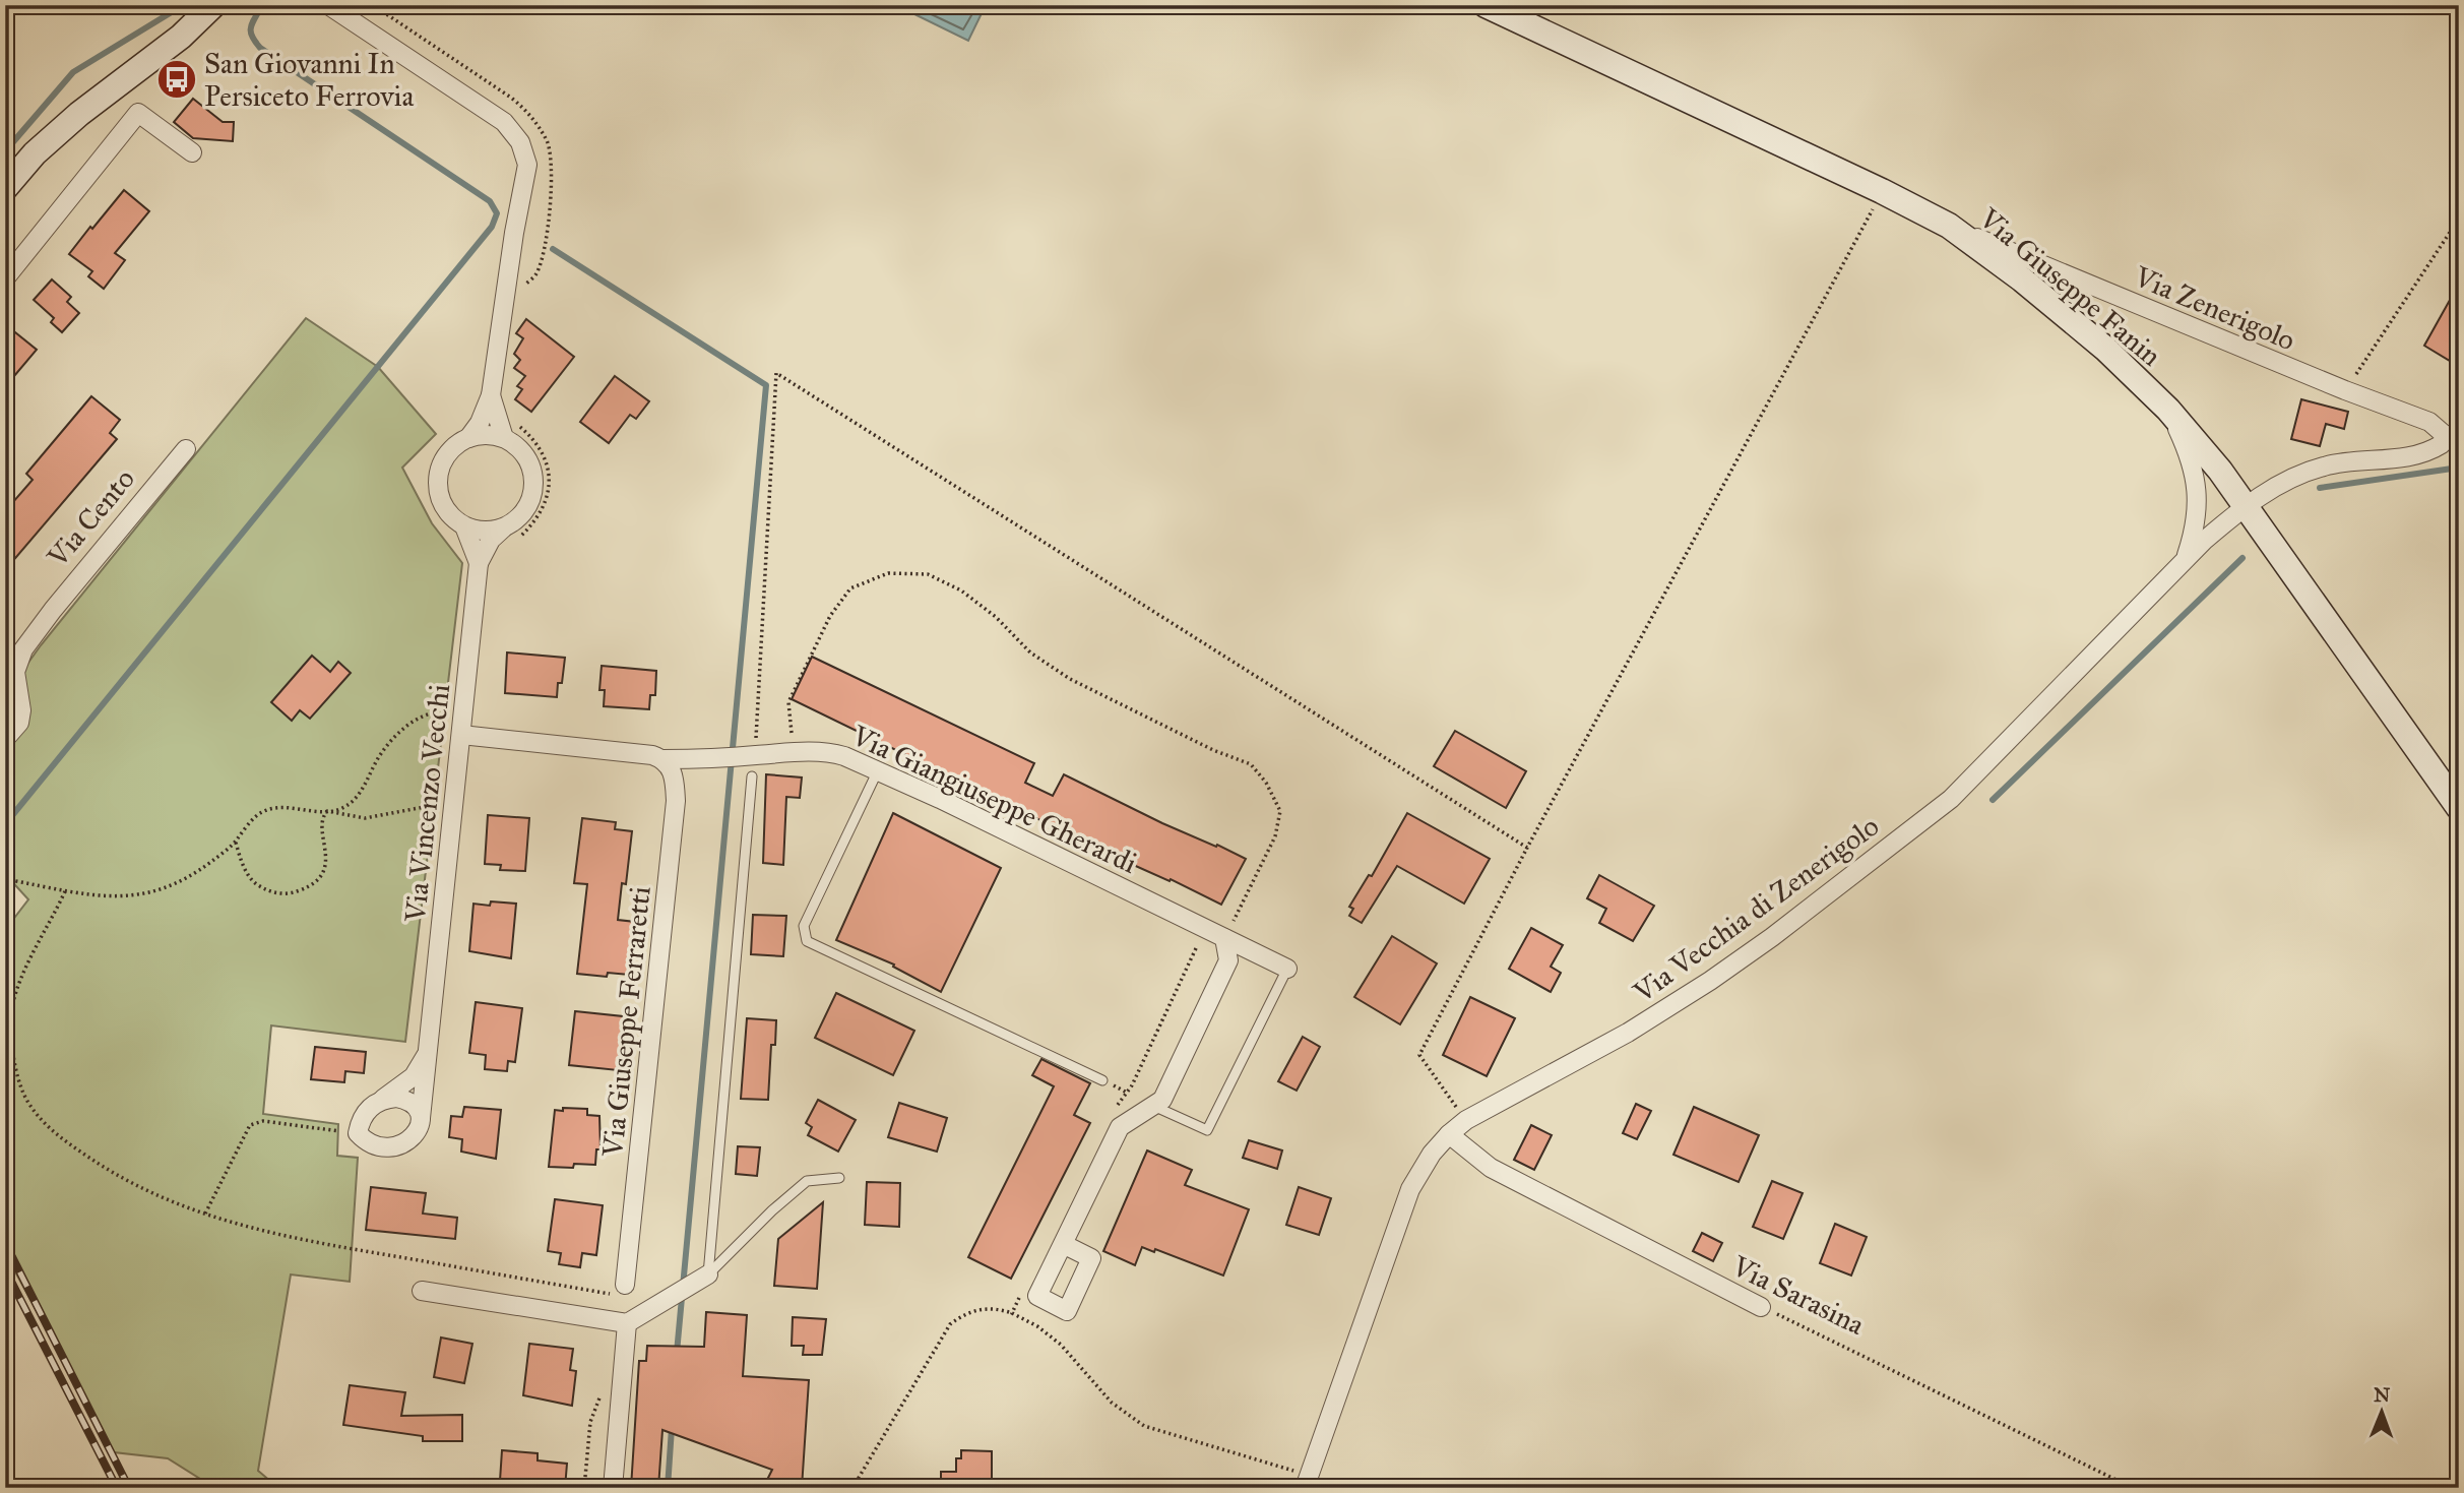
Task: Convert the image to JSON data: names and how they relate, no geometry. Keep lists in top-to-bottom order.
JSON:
{
  "streets": {
    "main road": ["Via Giuseppe Fanin"],
    "street": [
      "Via Zenerigolo",
      "Via Cento",
      "Via Giangiuseppe Gherardi",
      "Via Vincenzo Vecchi",
      "Via Vecchia di Zenerigolo",
      "Via Giuseppe Ferraretti",
      "Via Sarasina"
    ]
  },
  "crossings": [
    ["Via Giuseppe Fanin", "Via Zenerigolo"],
    ["Via Giuseppe Fanin", "Via Vecchia di Zenerigolo"],
    ["Via Zenerigolo", "Via Vecchia di Zenerigolo"],
    ["Via Giangiuseppe Gherardi", "Via Vincenzo Vecchi"],
    ["Via Giangiuseppe Gherardi", "Via Giuseppe Ferraretti"],
    ["Via Vecchia di Zenerigolo", "Via Sarasina"]
  ],
  "places": {
    "bus stop": ["San Giovanni In Persiceto Ferrovia"]
  },
  "north": "top"
}
